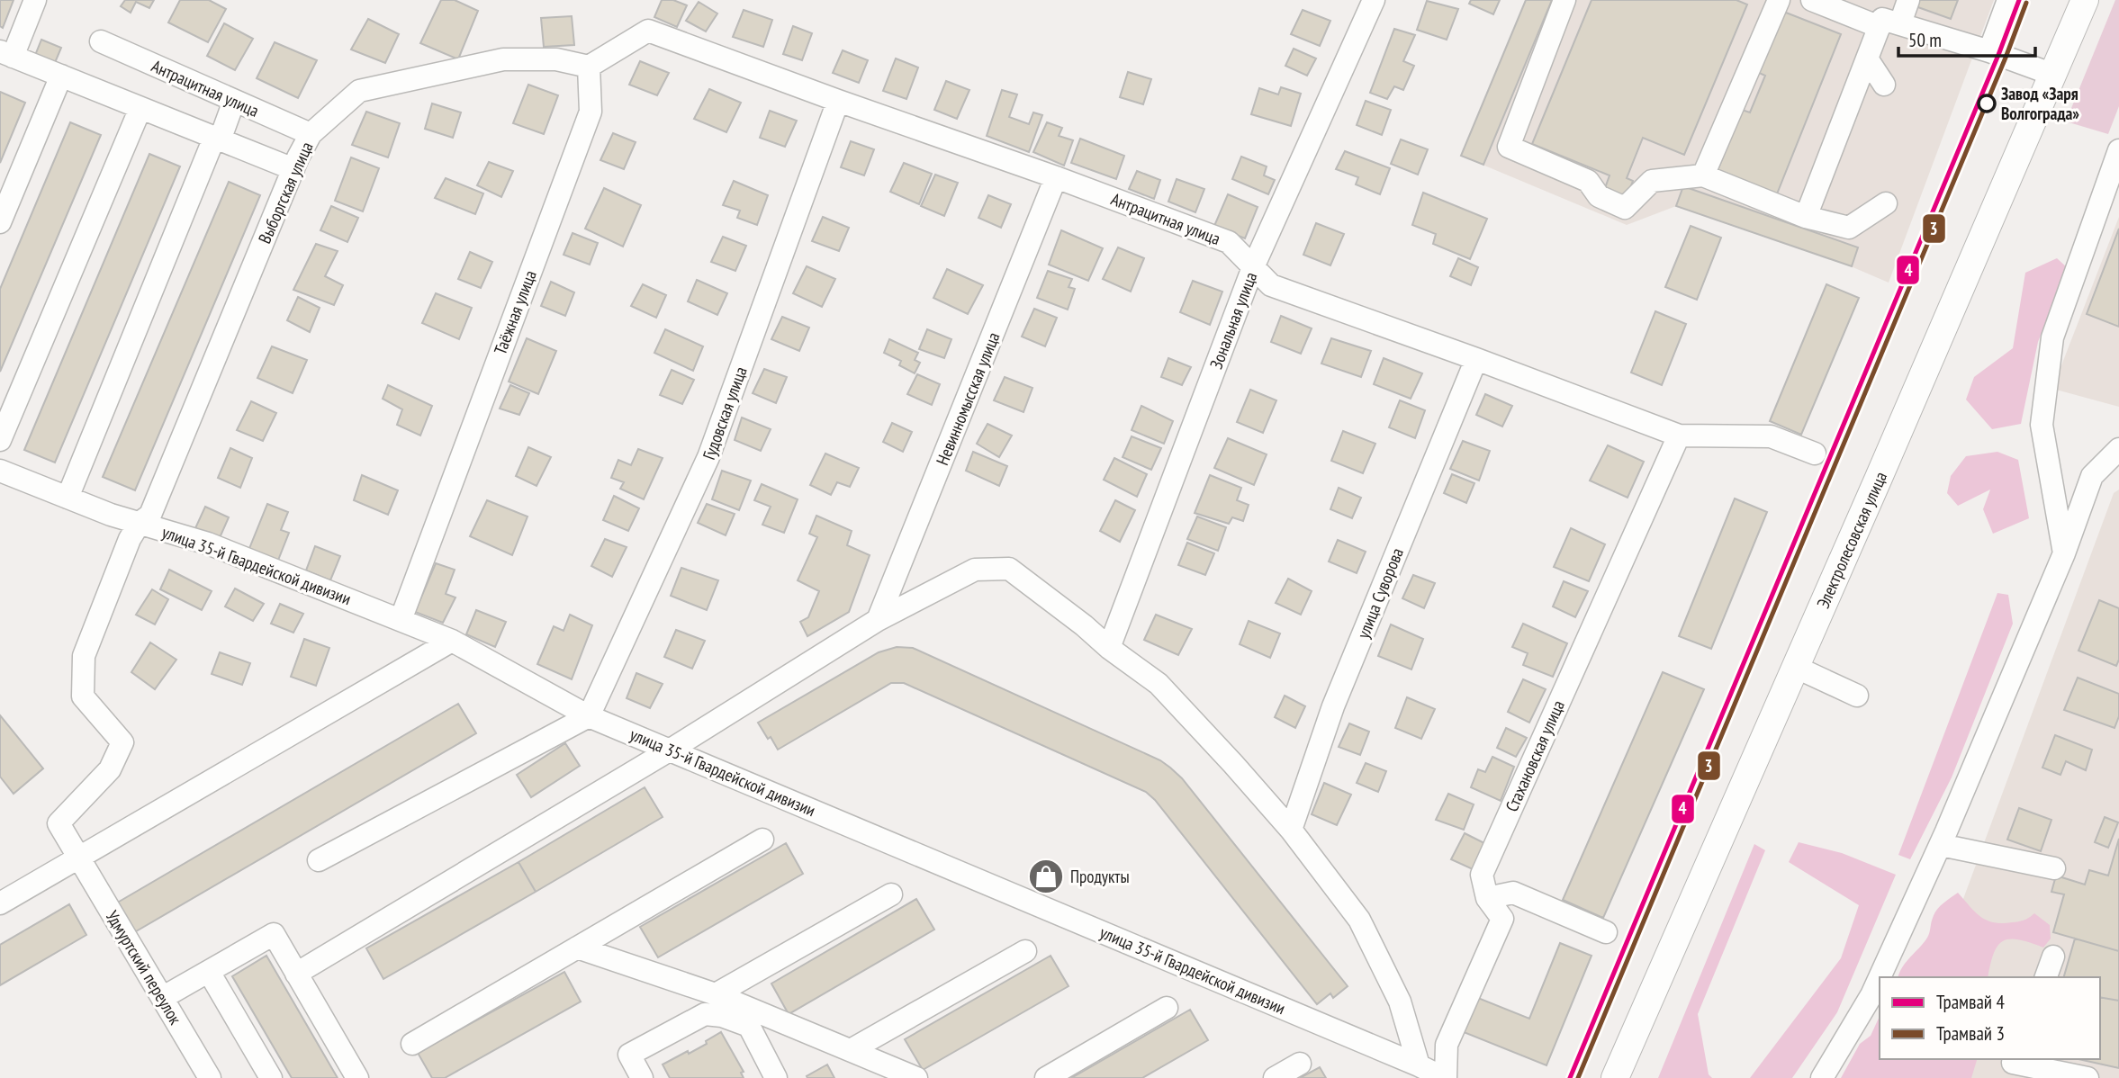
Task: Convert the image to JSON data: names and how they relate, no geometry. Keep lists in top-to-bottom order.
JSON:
{
  "streets": {
    "main road": ["Электролесовская улица"],
    "street": [
      "Антрацитная улица",
      "Выборгская улица",
      "Таёжная улица",
      "Зональная улица",
      "Невинномысская улица",
      "Гудовская улица",
      "улица 35-й Гвардейской дивизии",
      "улица Суворова",
      "Стахановская улица",
      "Удмуртский переулок"
    ]
  },
  "crossings": [
    ["Антрацитная улица", "Выборгская улица"],
    ["Антрацитная улица", "Таёжная улица"],
    ["Антрацитная улица", "Зональная улица"],
    ["Антрацитная улица", "Невинномысская улица"],
    ["Антрацитная улица", "Гудовская улица"],
    ["Антрацитная улица", "улица Суворова"],
    ["Антрацитная улица", "Стахановская улица"],
    ["Выборгская улица", "Таёжная улица"],
    ["Выборгская улица", "улица 35-й Гвардейской дивизии"],
    ["Выборгская улица", "Удмуртский переулок"],
    ["Таёжная улица", "улица 35-й Гвардейской дивизии"],
    ["Гудовская улица", "улица 35-й Гвардейской дивизии"],
    ["улица 35-й Гвардейской дивизии", "Стахановская улица"]
  ],
  "places": {
    "other": ["Завод «Заря Волгограда»"],
    "shop": ["Продукты"]
  },
  "lines": ["tram line 4", "tram line 3"],
  "legend": ["Трамвай 4", "Трамвай 3"],
  "scale_bar": "50 m"
}
